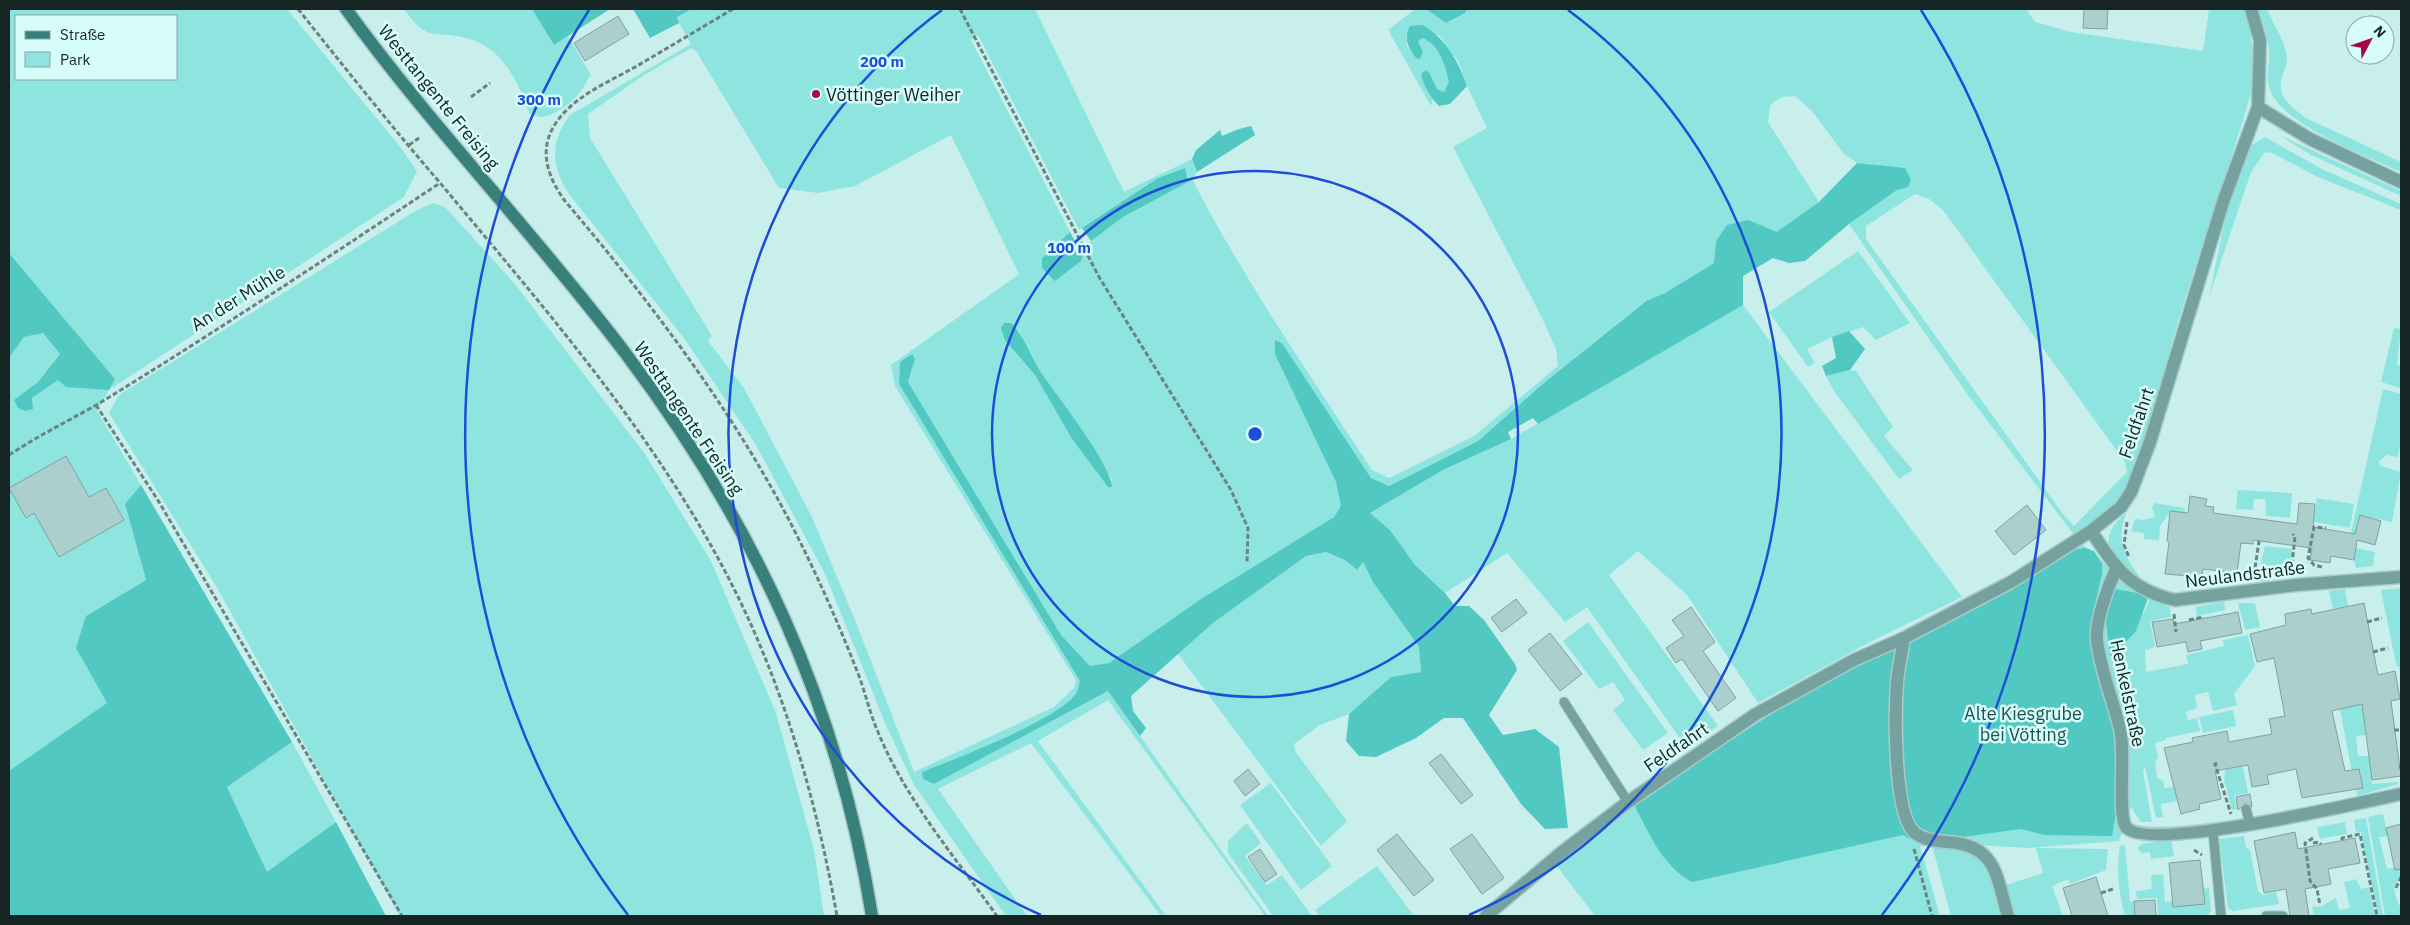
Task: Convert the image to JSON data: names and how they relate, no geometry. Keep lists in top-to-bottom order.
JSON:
{
  "streets": {
    "main road": ["Westtangente Freising"],
    "street": ["Feldfahrt", "Neulandstraße", "Henkelstraße"],
    "path": ["An der Mühle"]
  },
  "crossings": [
    ["Feldfahrt", "Neulandstraße"],
    ["Neulandstraße", "Henkelstraße"]
  ],
  "parks": ["Alte Kiesgrube bei Vötting"],
  "places": ["Vöttinger Weiher"],
  "legend": ["Straße", "Park"],
  "north": "top right",
  "rings": ["200 m", "300 m", "100 m"]
}
